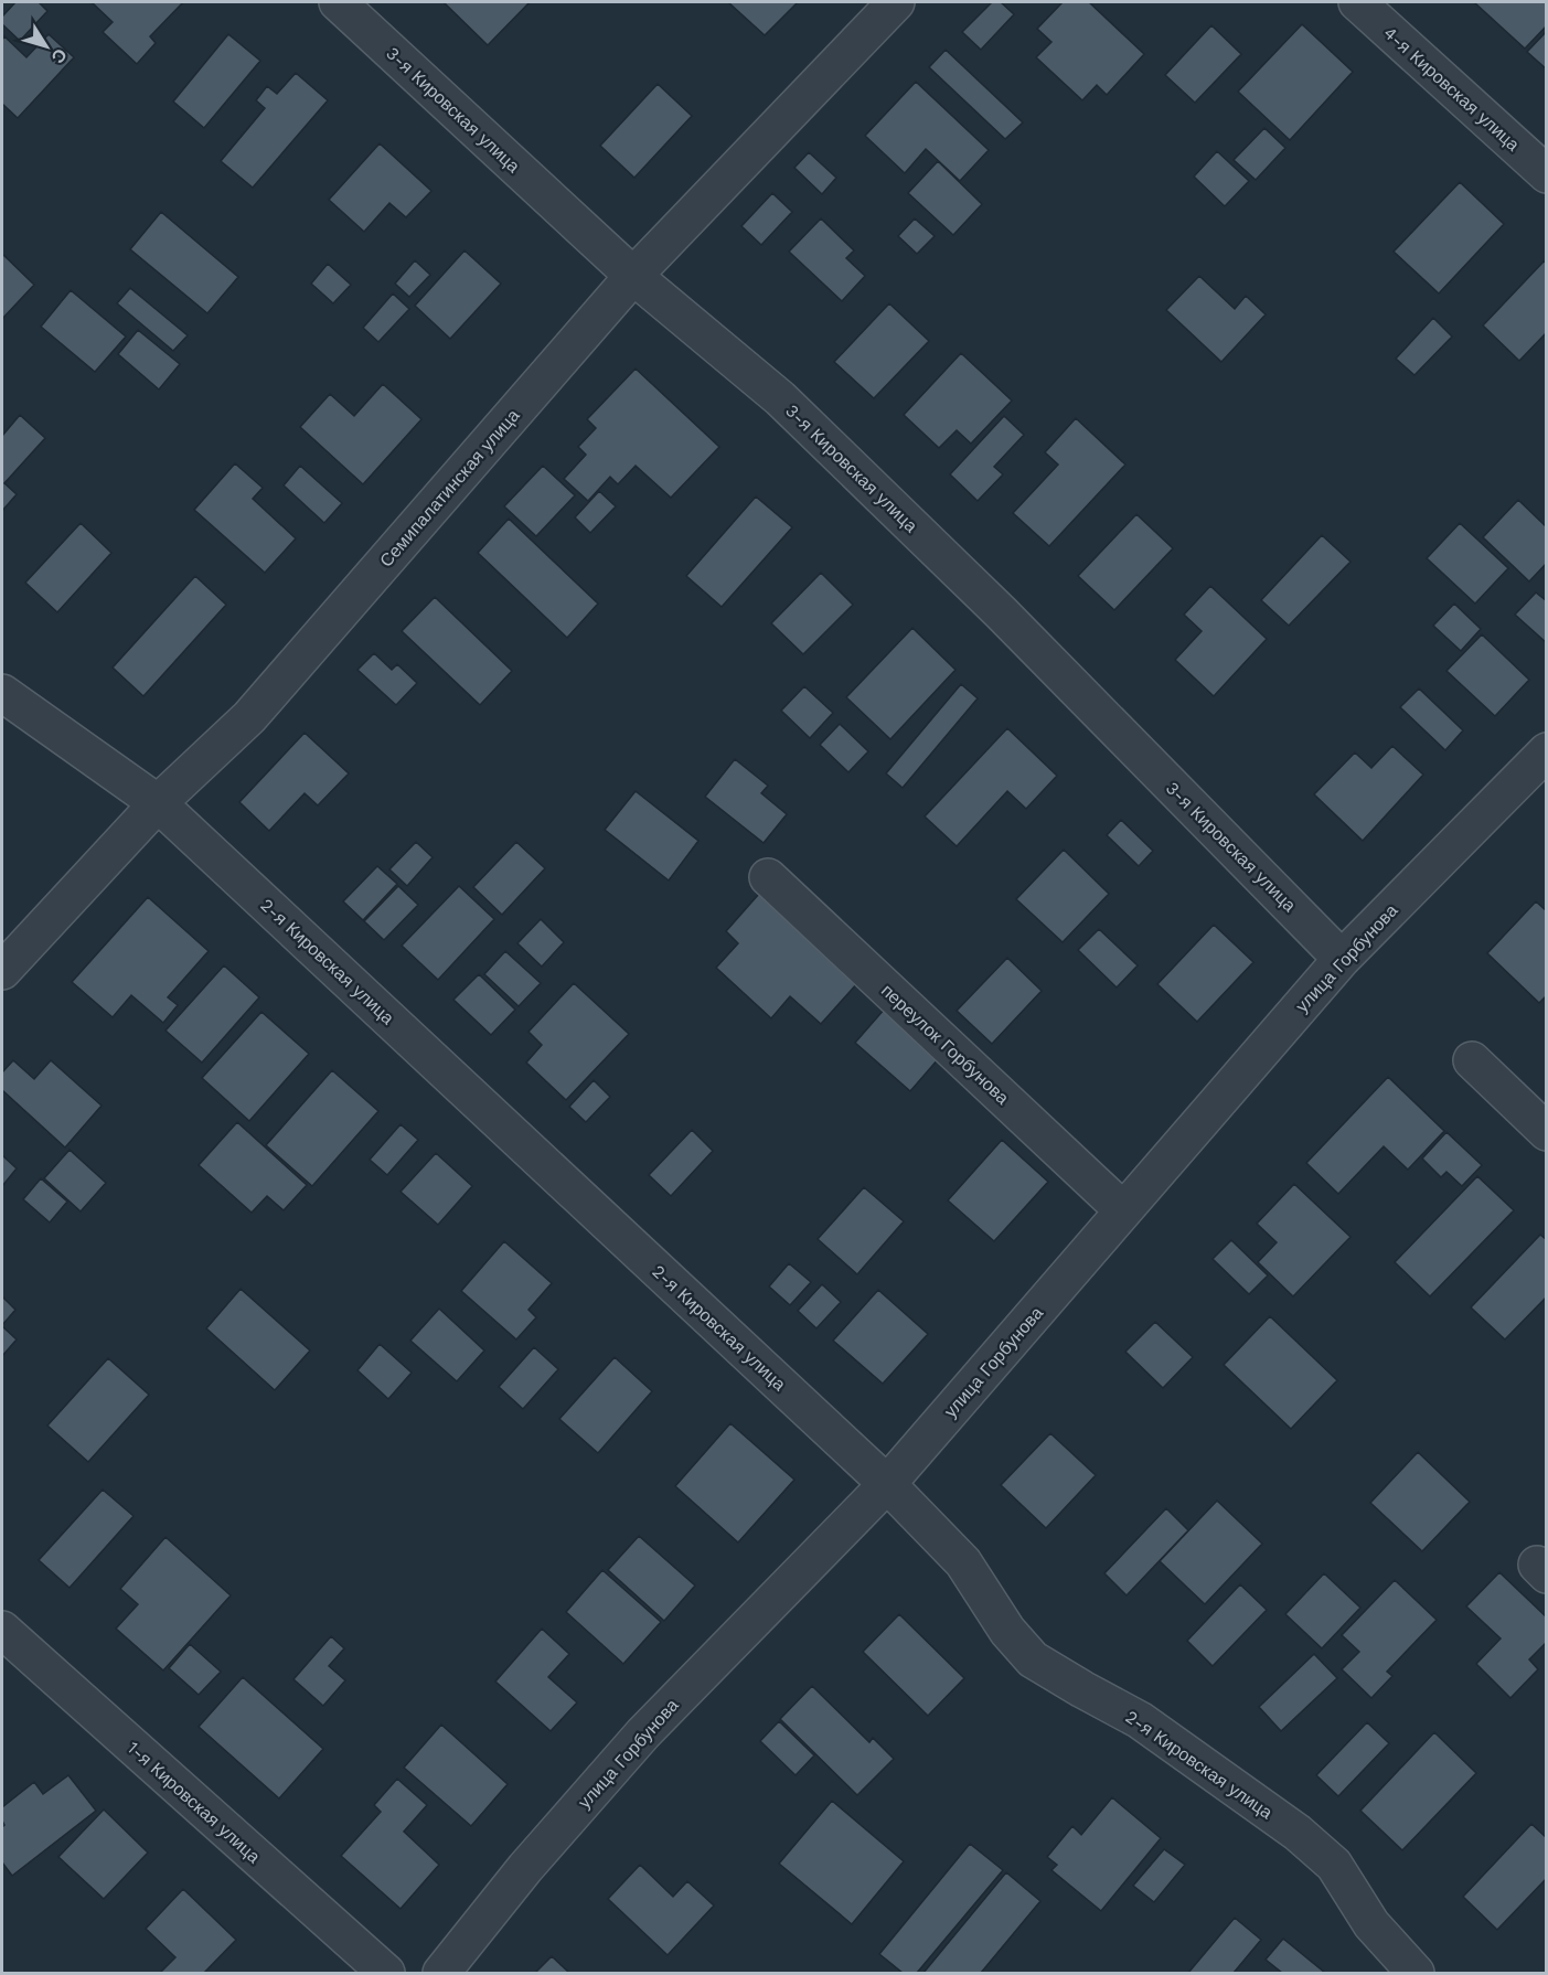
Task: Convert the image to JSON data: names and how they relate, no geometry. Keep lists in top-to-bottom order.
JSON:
{
  "streets": {
    "street": [
      "4-я Кировская улица",
      "3-я Кировская улица",
      "Семипалатинская улица",
      "улица Горбунова",
      "2-я Кировская улица",
      "переулок Горбунова",
      "1-я Кировская улица"
    ]
  },
  "crossings": [
    ["3-я Кировская улица", "Семипалатинская улица"],
    ["3-я Кировская улица", "улица Горбунова"],
    ["Семипалатинская улица", "2-я Кировская улица"],
    ["улица Горбунова", "2-я Кировская улица"],
    ["улица Горбунова", "переулок Горбунова"]
  ],
  "north": "bottom right"
}
